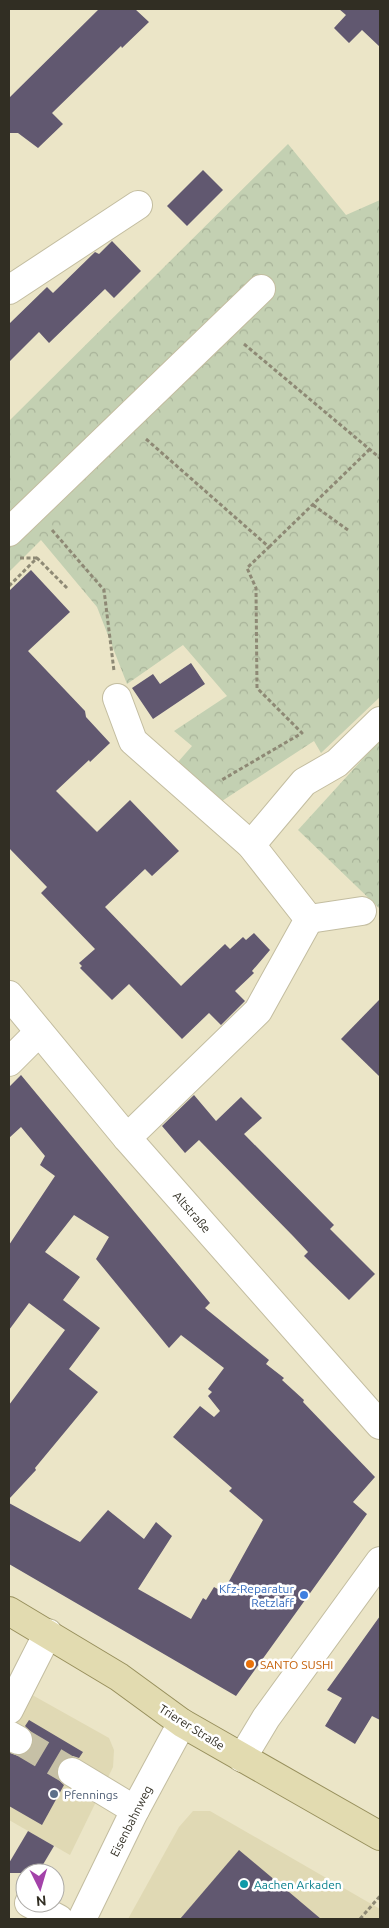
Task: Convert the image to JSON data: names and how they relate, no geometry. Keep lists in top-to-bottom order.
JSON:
{
  "streets": {
    "main road": ["Trierer Straße"],
    "street": ["Altstraße", "Eisenbahnweg"]
  },
  "crossings": [
    ["Trierer Straße", "Eisenbahnweg"]
  ],
  "places": [
    "Kfz-Reparatur Retzlaff",
    "SANTO SUSHI",
    "Pfennings",
    "Aachen Arkaden"
  ],
  "north": "bottom"
}
